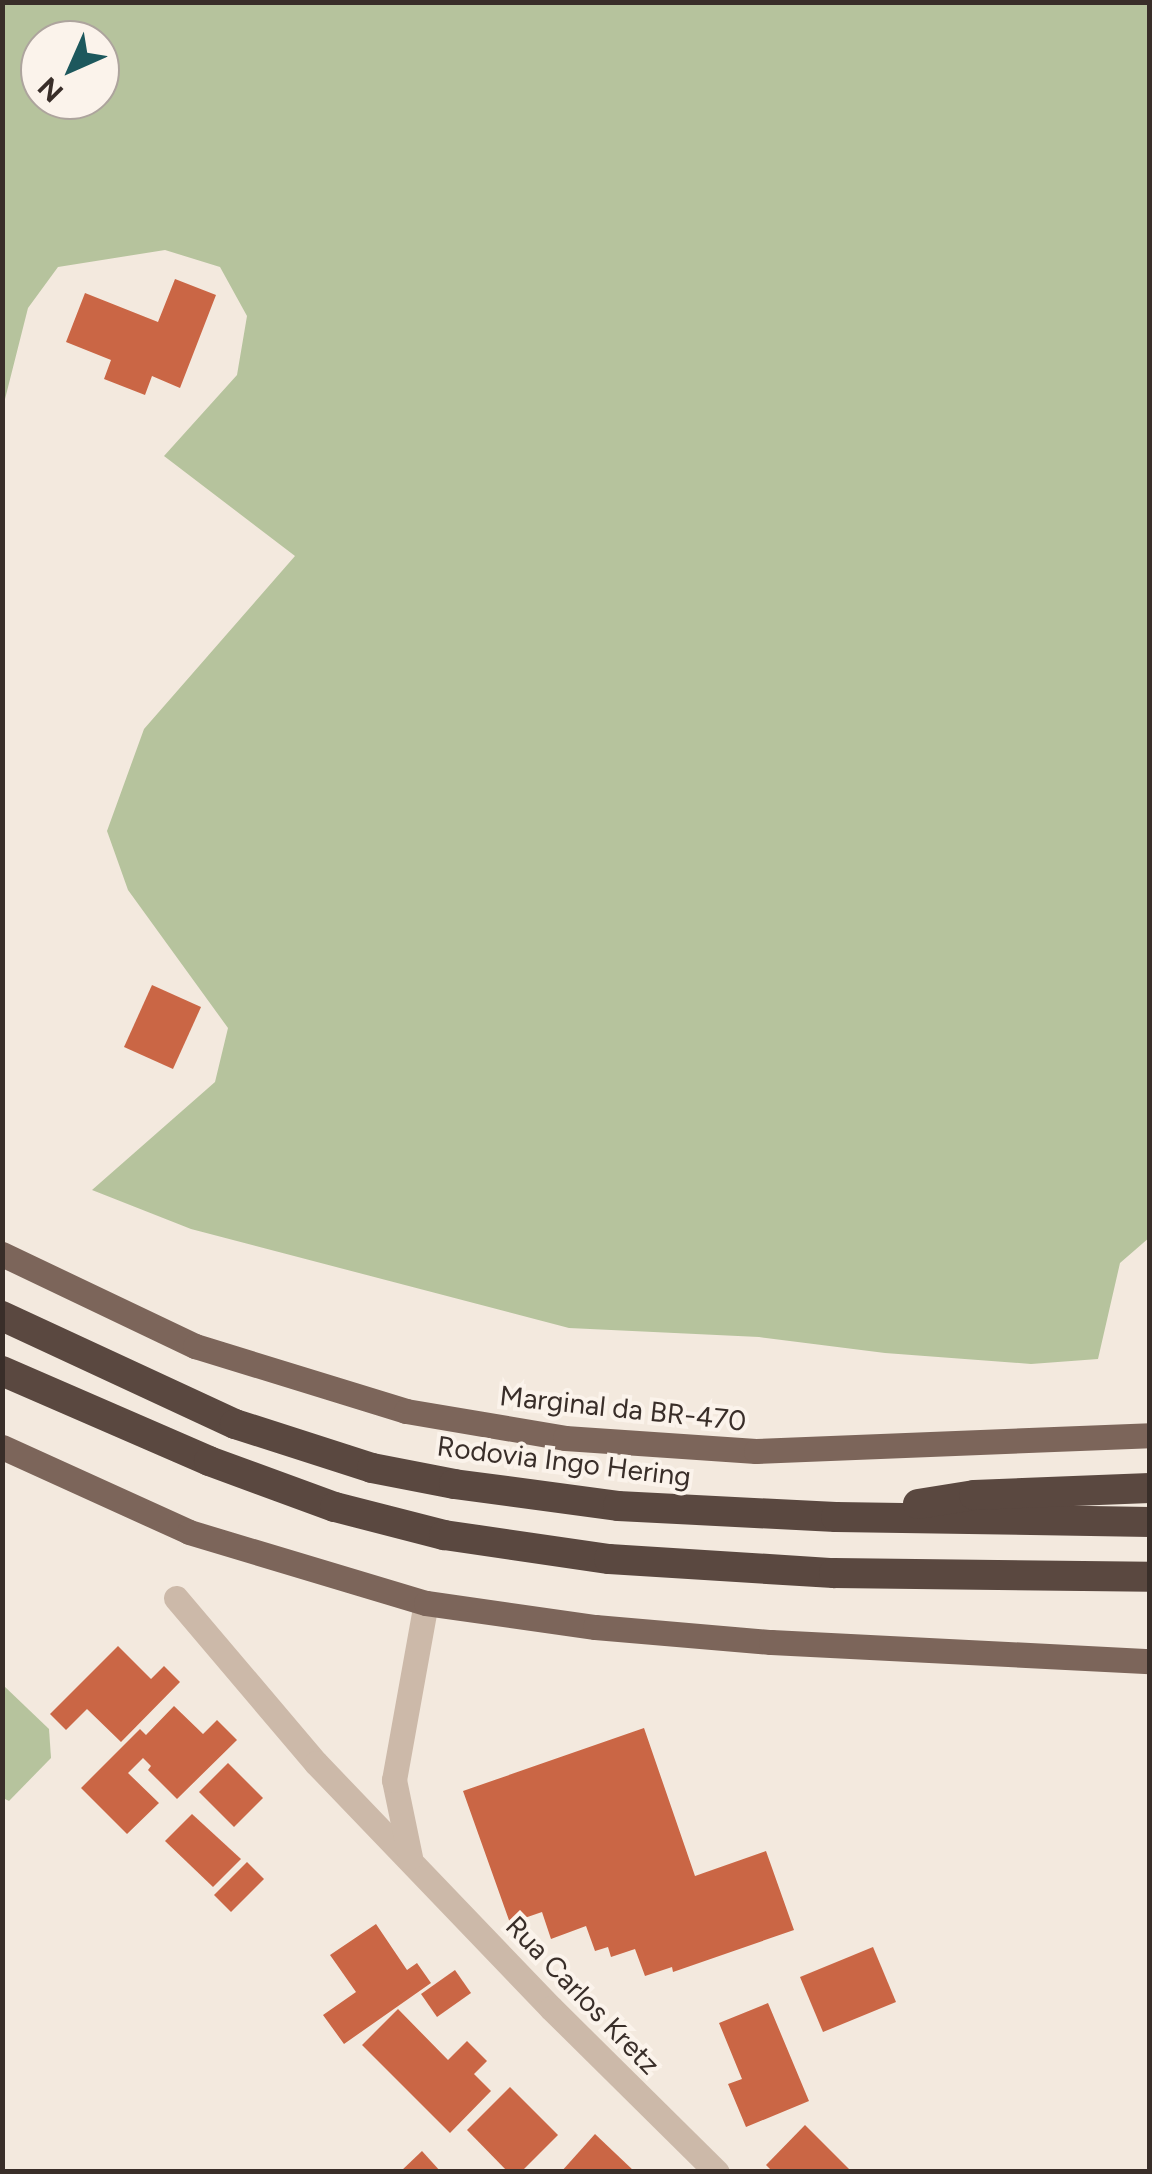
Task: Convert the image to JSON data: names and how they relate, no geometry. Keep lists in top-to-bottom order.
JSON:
{
  "streets": {
    "highway": ["Rodovia Ingo Hering"],
    "main road": ["Marginal da BR-470"],
    "street": ["Rua Carlos Kretz"]
  },
  "north": "bottom left"
}
